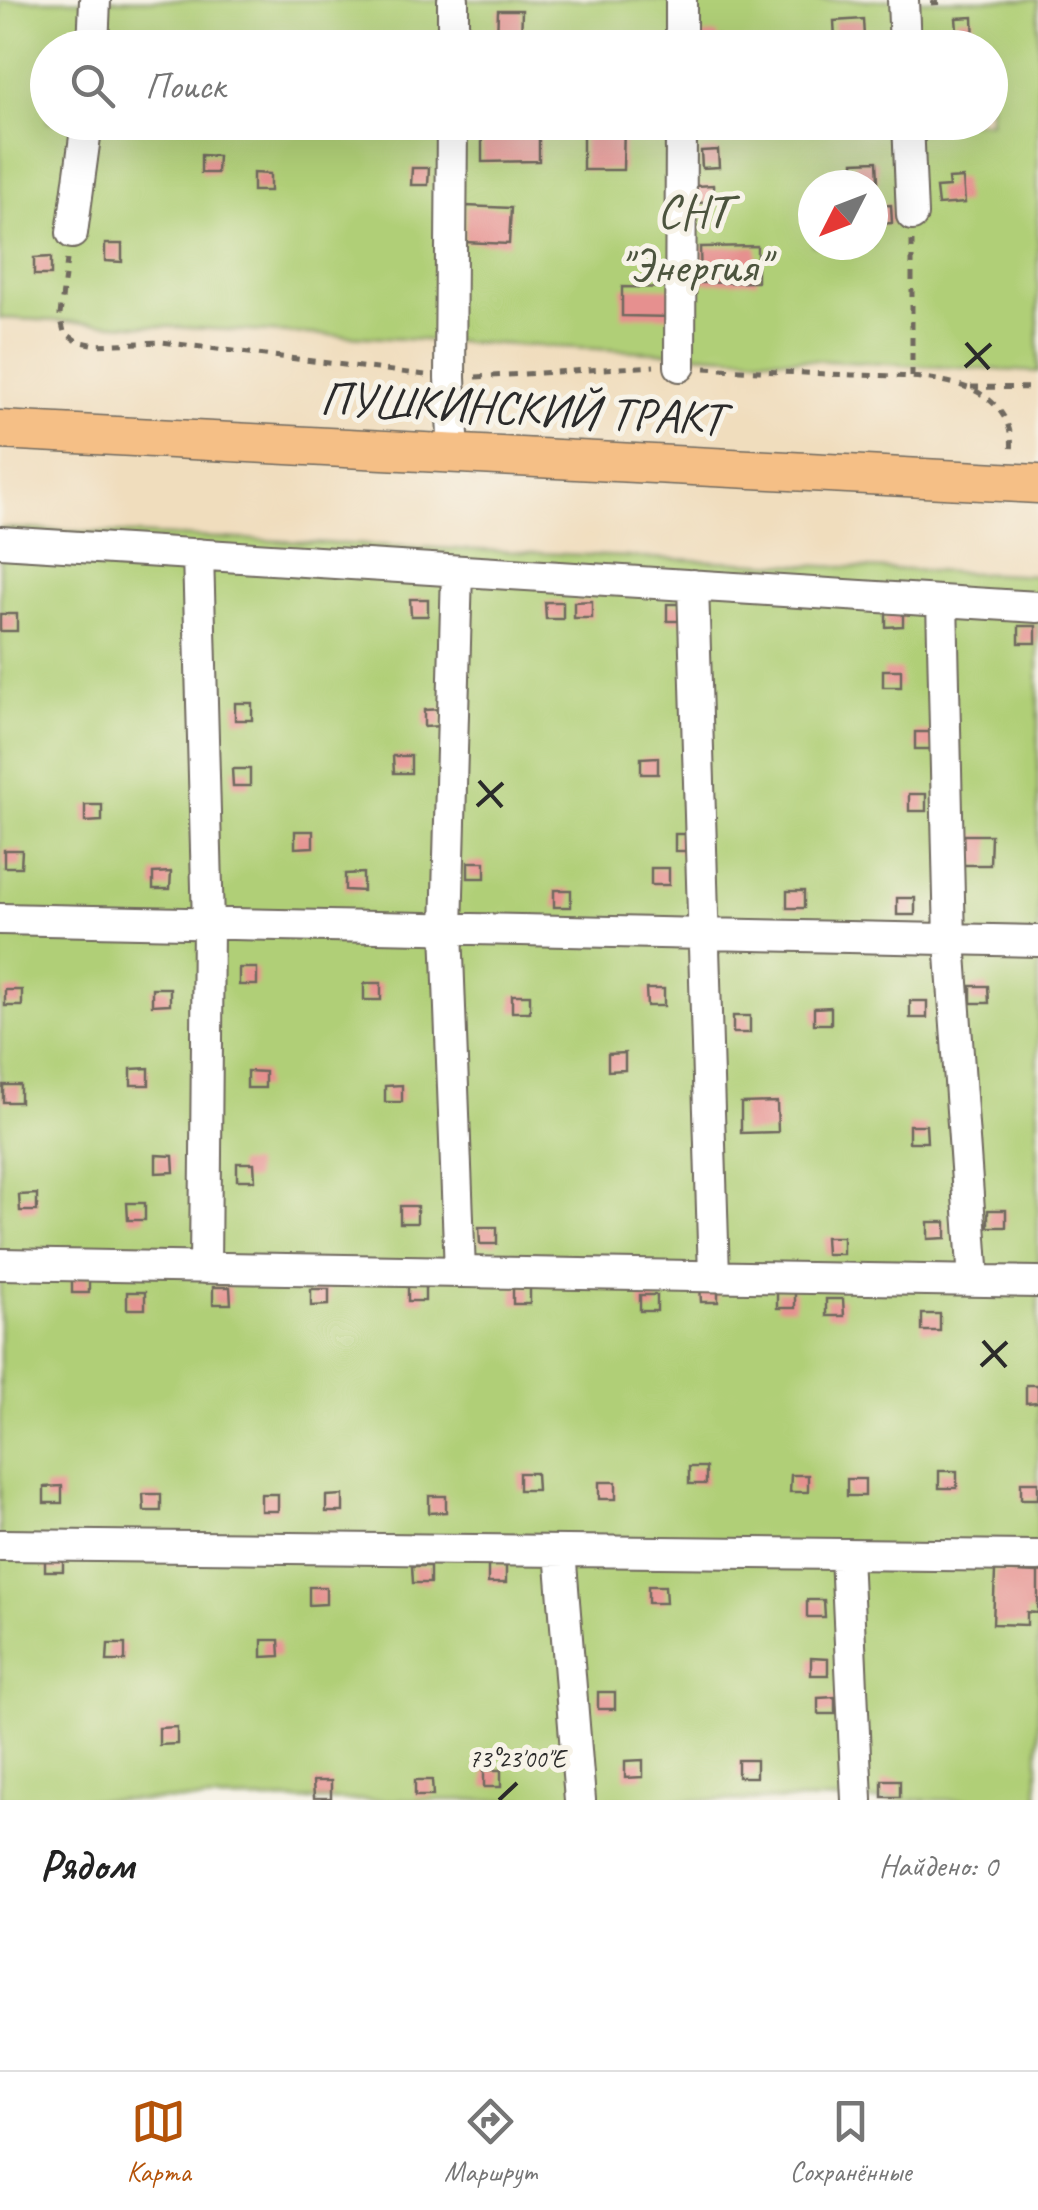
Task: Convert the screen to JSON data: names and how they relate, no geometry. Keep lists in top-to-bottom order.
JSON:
{
  "streets": {
    "main road": ["ПУШКИНСКИЙ ТРАКТ"]
  },
  "parks": ["СНТ \"Энергия\""],
  "north": "bottom left",
  "page": {
    "search": "Поиск",
    "heading": ["Рядом", "Найдено: 0"],
    "nav": ["Карта", "Маршрут", "Сохранённые"]
  },
  "coordinates": ["73°23'00\"E"]
}
